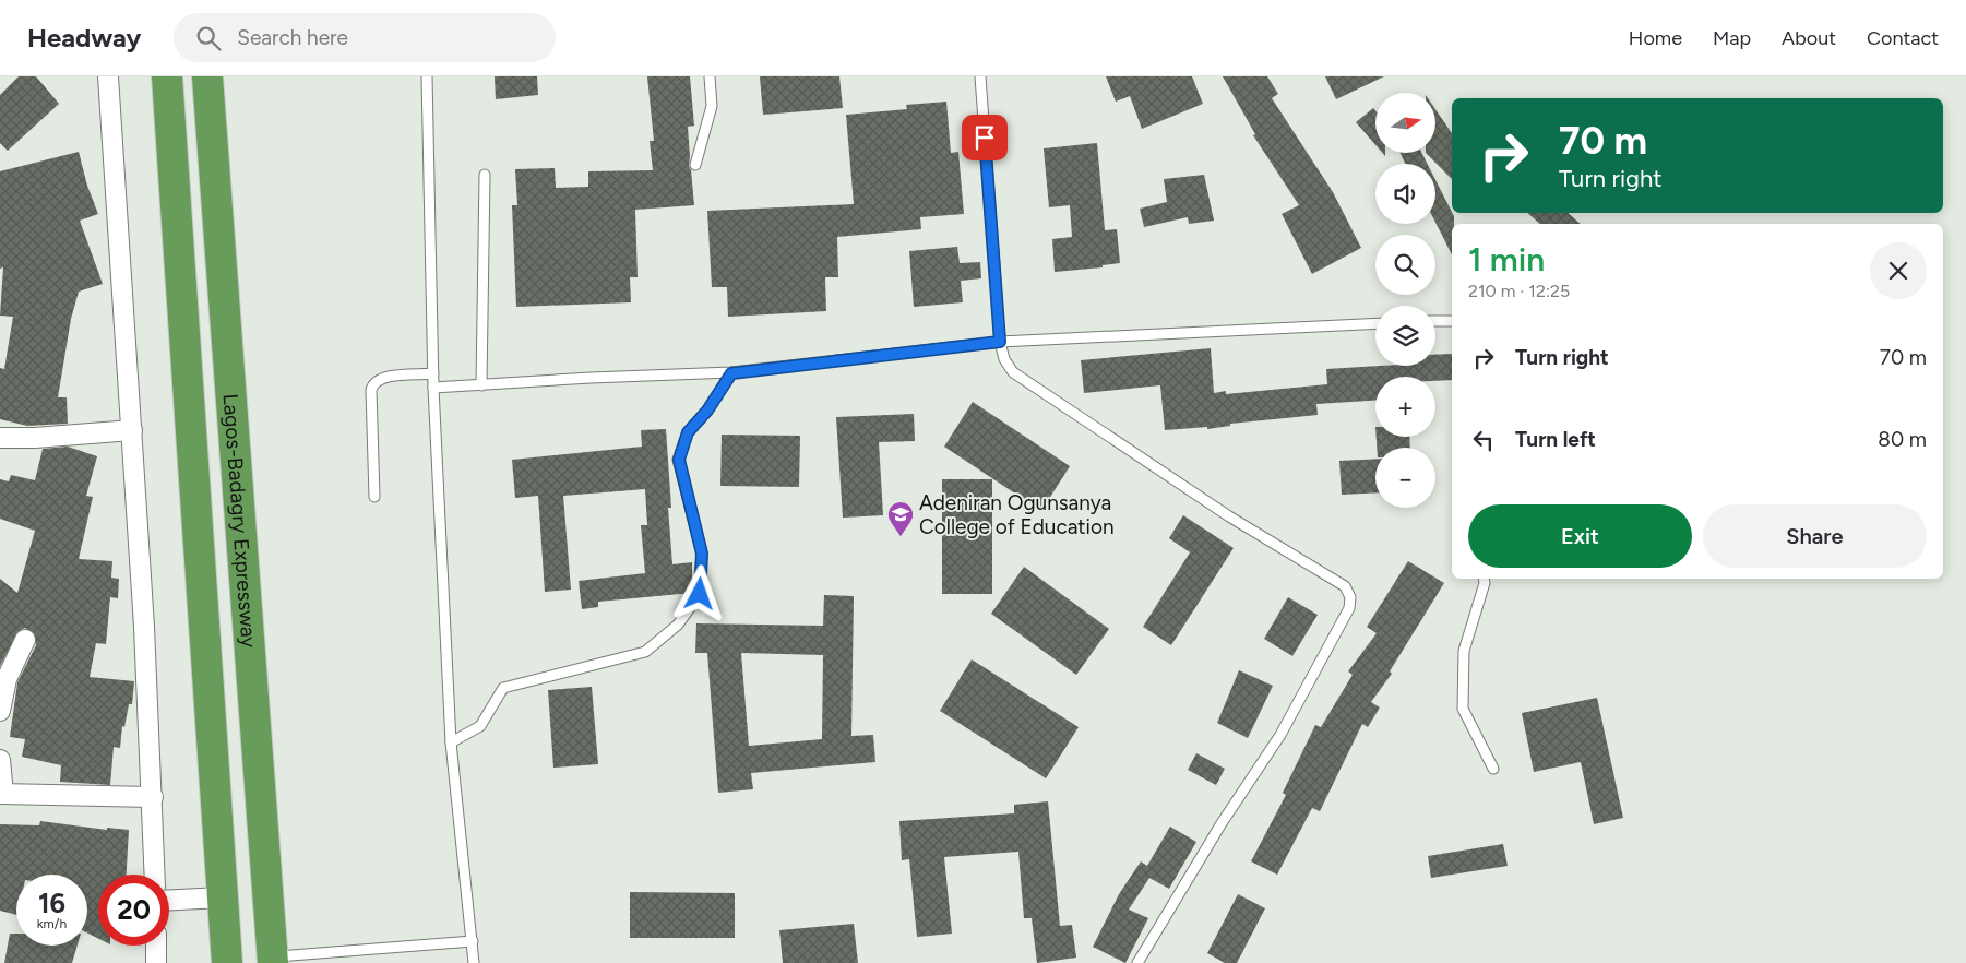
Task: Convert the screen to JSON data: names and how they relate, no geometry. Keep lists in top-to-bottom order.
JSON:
{
  "streets": {
    "highway": ["Lagos-Badagry Expressway"]
  },
  "places": {
    "school or university": ["Adeniran Ogunsanya College of Education"]
  },
  "north": "right",
  "page": {
    "header": "Headway",
    "search": "Search here",
    "nav": [
      "Home",
      "Map",
      "About",
      "Contact"
    ],
    "map_buttons": ["+", "−"],
    "turn": ["70 m", "Turn right"],
    "heading": ["1 min", "210 m · 12:25"],
    "list": [
      {
        "name": "Turn right",
        "value": "70 m"
      },
      {
        "name": "Turn left",
        "value": "80 m"
      }
    ],
    "buttons": ["Exit", "Share"],
    "speed": "16 km/h",
    "limit": "20"
  }
}
